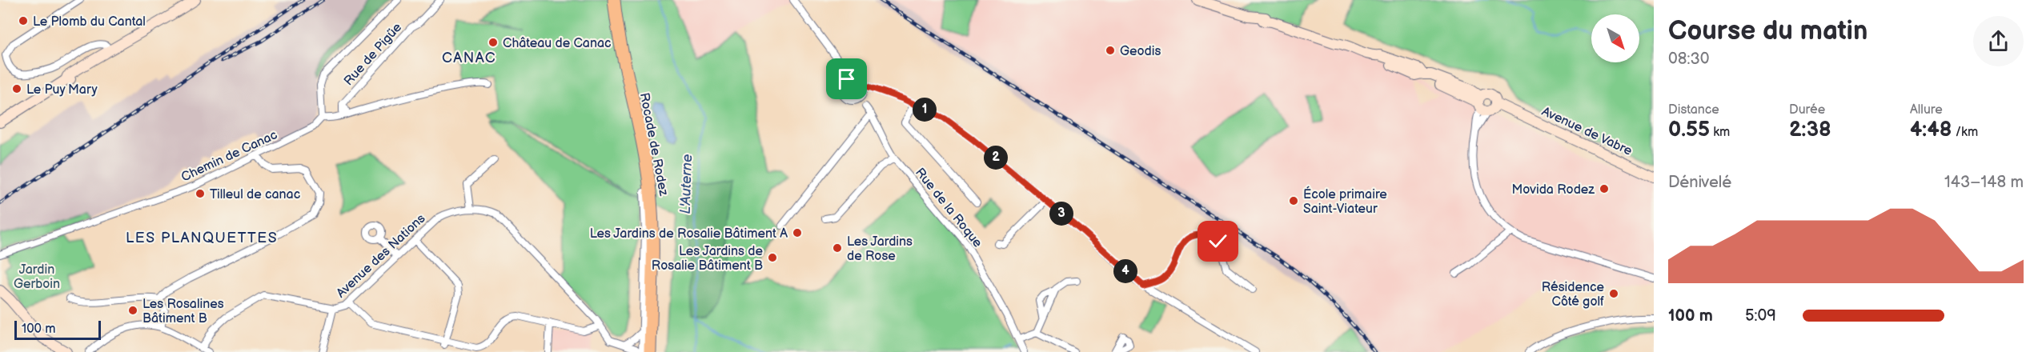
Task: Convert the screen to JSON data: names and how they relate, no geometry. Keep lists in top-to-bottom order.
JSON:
{
  "streets": {
    "highway": ["Rocade de Rodez"],
    "main road": ["Avenue de Vabre"],
    "street": [
      "Rue de Pigüe",
      "Chemin de Canac",
      "Rue de la Roque",
      "Avenue des Nations"
    ]
  },
  "districts": ["CANAC", "LES PLANQUETTES"],
  "water": ["L'Auterne"],
  "parks": ["Jardin Gerboin"],
  "places": [
    "Le Plomb du Cantal",
    "Château de Canac",
    "Geodis",
    "Le Puy Mary",
    "Movida Rodez",
    "Tilleul de canac",
    "École primaire Saint-Viateur",
    "Les Jardins de Rosalie Bâtiment A",
    "Les Jardins de Rose",
    "Les Jardins de Rosalie Bâtiment B",
    "Résidence Côté golf",
    "Les Rosalines Bâtiment B"
  ],
  "scale_bar": "100 m",
  "north": "bottom right",
  "page": {
    "heading": ["Course du matin", "08:30"],
    "stats": [
      ["Distance", "0.55 km"],
      ["Durée", "2:38"],
      ["Allure", "4:48 /km"]
    ],
    "pins": [
      "1",
      "2",
      "3",
      "4"
    ],
    "chart": ["Dénivelé", "143–148 m"],
    "list": [
      {
        "name": "100 m",
        "note": "5:09"
      }
    ],
    "scale": "100 m"
  }
}
